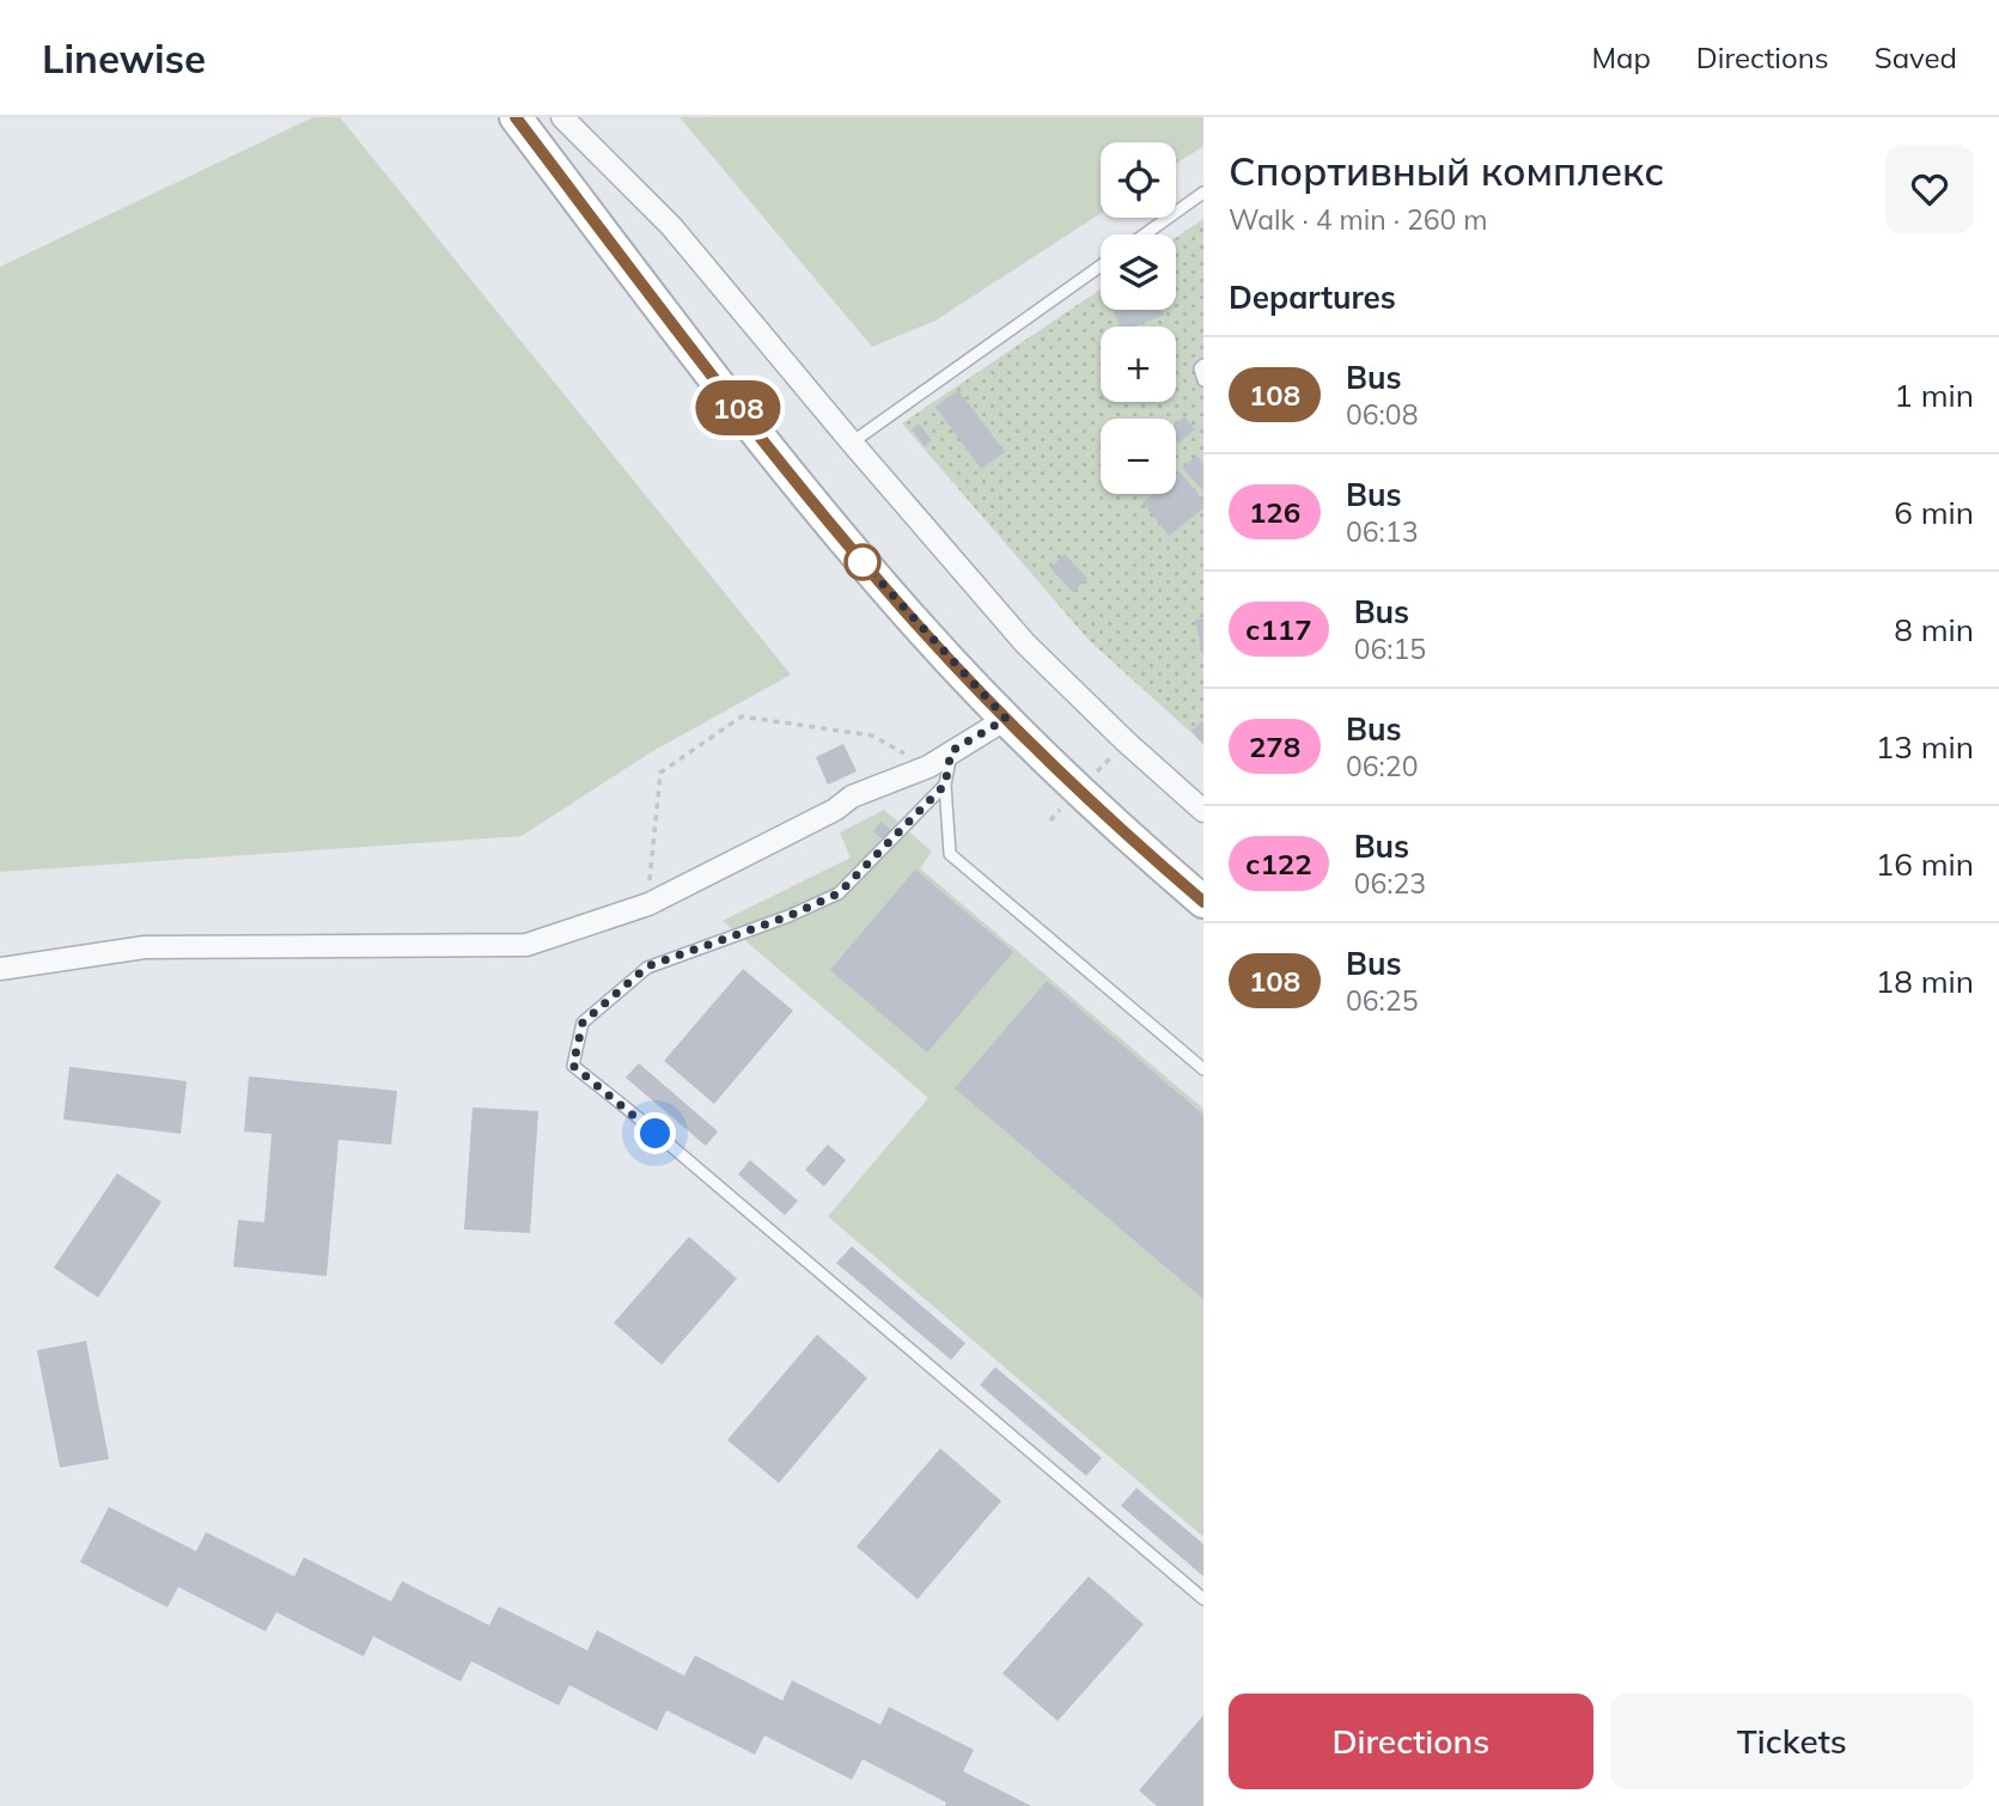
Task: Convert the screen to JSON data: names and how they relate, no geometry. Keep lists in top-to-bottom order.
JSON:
{
  "lines": ["bus line 108"],
  "page": {
    "header": "Linewise",
    "nav": ["Map", "Directions", "Saved"],
    "on_map": "108",
    "heading": [
      ["Спортивный комплекс", "Walk · 4 min · 260 m"],
      "Departures"
    ],
    "map_buttons": ["+", "−"],
    "list": [
      {
        "mark": "108",
        "name": "Bus",
        "note": "06:08",
        "value": "1 min"
      },
      {
        "mark": "126",
        "name": "Bus",
        "note": "06:13",
        "value": "6 min"
      },
      {
        "mark": "с117",
        "name": "Bus",
        "note": "06:15",
        "value": "8 min"
      },
      {
        "mark": "278",
        "name": "Bus",
        "note": "06:20",
        "value": "13 min"
      },
      {
        "mark": "с122",
        "name": "Bus",
        "note": "06:23",
        "value": "16 min"
      },
      {
        "mark": "108",
        "name": "Bus",
        "note": "06:25",
        "value": "18 min"
      }
    ],
    "buttons": ["Directions", "Tickets"]
  }
}
